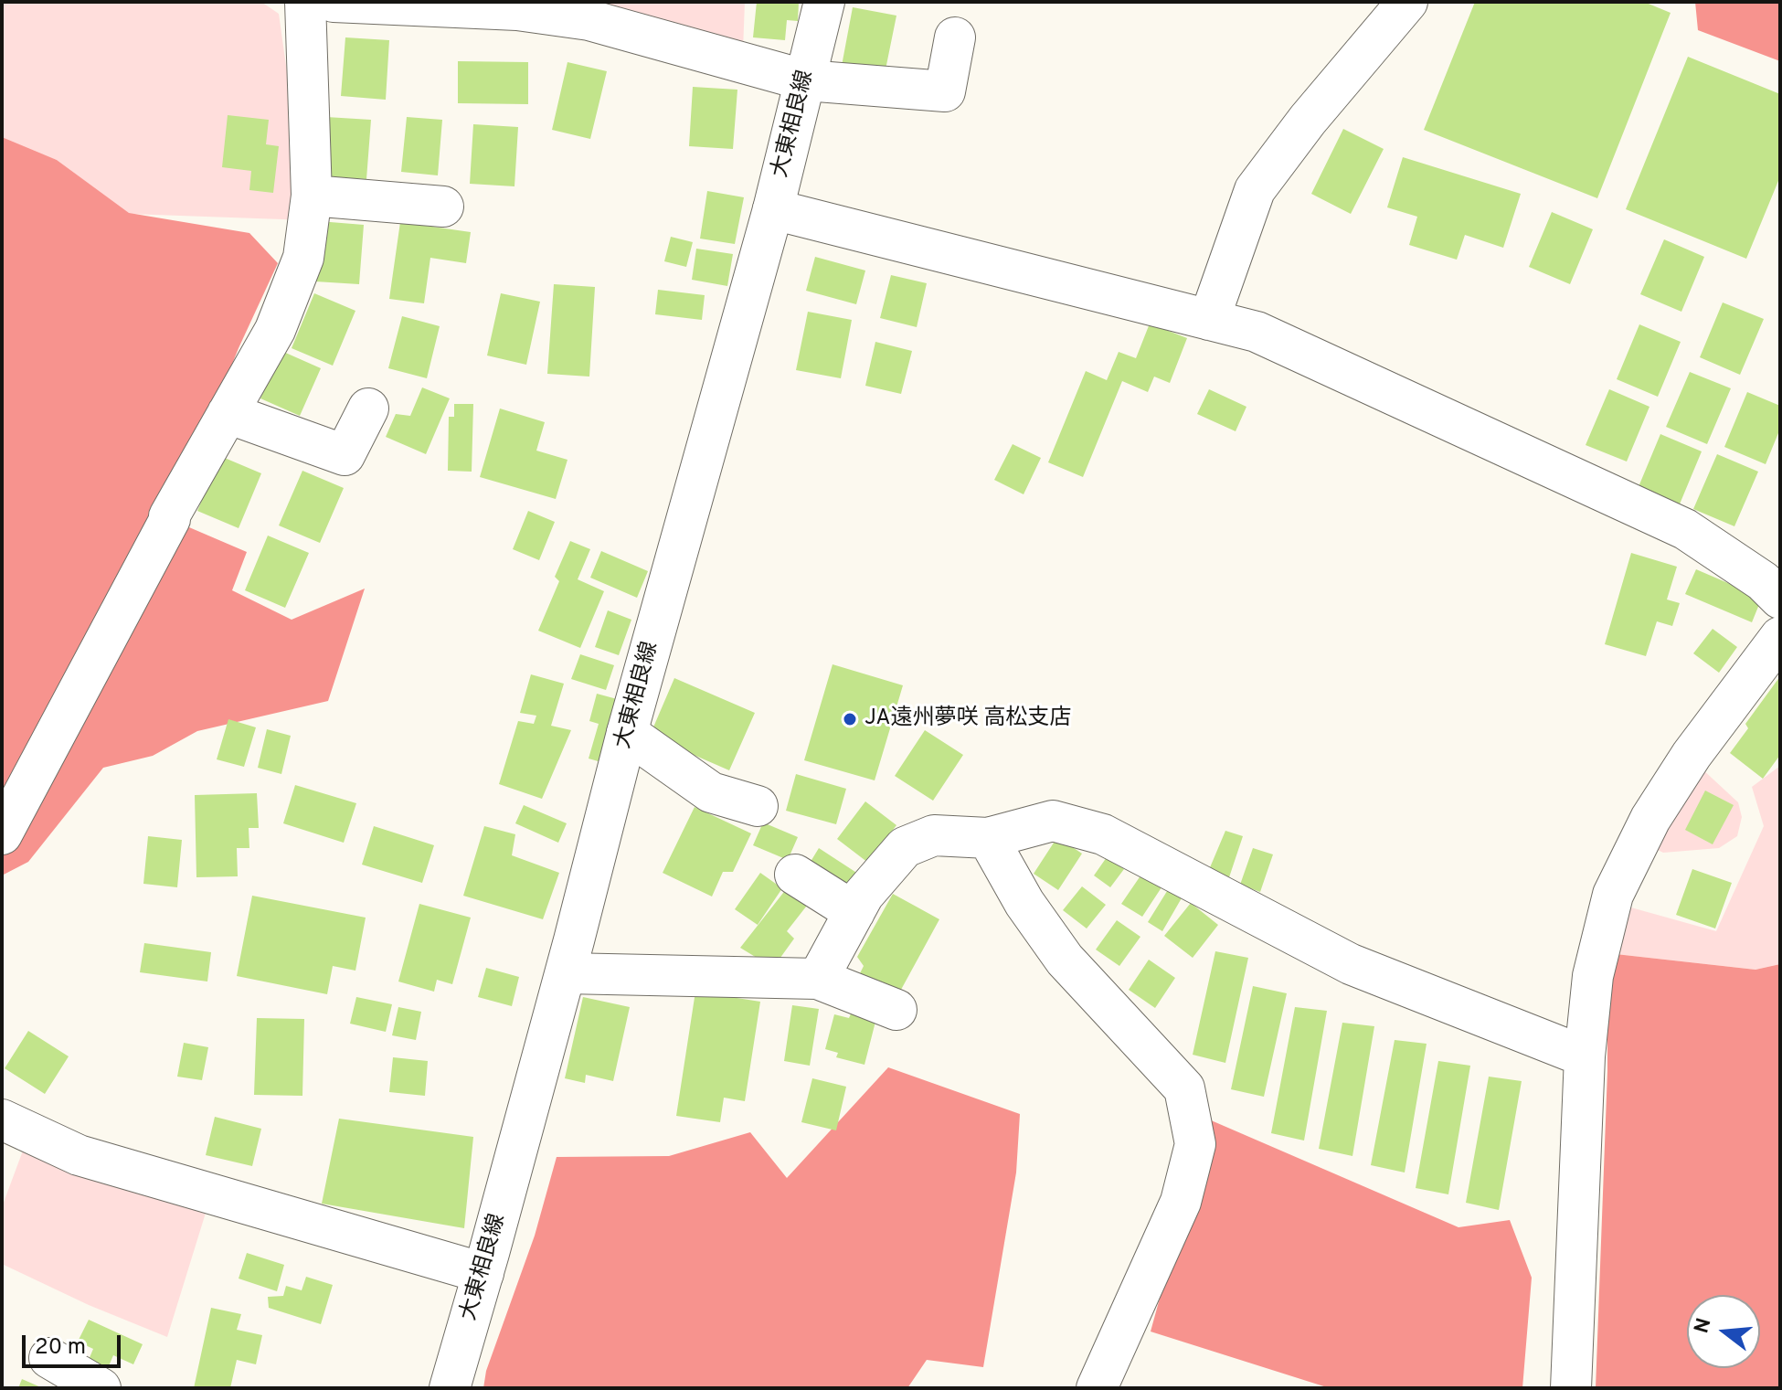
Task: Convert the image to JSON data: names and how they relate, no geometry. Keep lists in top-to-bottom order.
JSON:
{
  "streets": {
    "street": ["大東相良線"]
  },
  "places": ["JA遠州夢咲 高松支店"],
  "scale_bar": "20 m",
  "north": "left"
}
